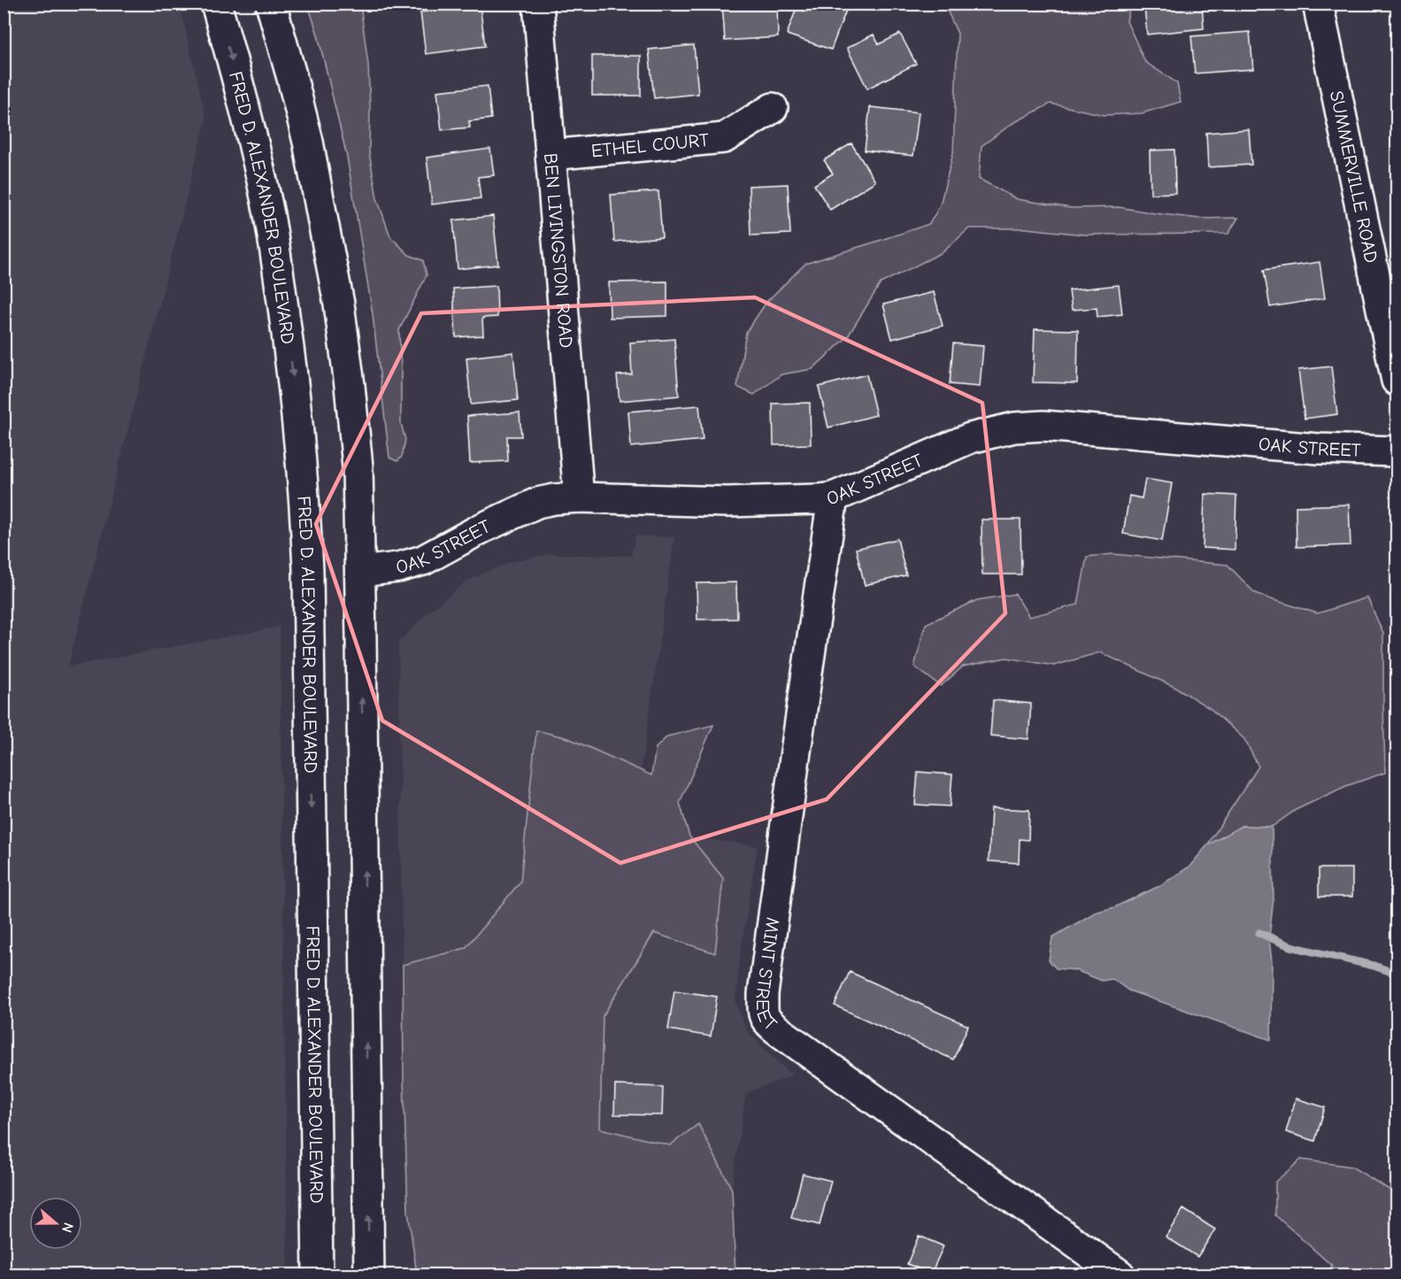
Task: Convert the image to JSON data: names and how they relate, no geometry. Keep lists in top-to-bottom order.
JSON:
{
  "streets": {
    "street": [
      "ETHEL COURT",
      "SUMMERVILLE ROAD",
      "FRED D. ALEXANDER BOULEVARD",
      "BEN LIVINGSTON ROAD",
      "OAK STREET",
      "MINT STREET"
    ]
  },
  "crossings": [
    ["ETHEL COURT", "BEN LIVINGSTON ROAD"],
    ["BEN LIVINGSTON ROAD", "OAK STREET"],
    ["OAK STREET", "MINT STREET"]
  ],
  "north": "right"
}
